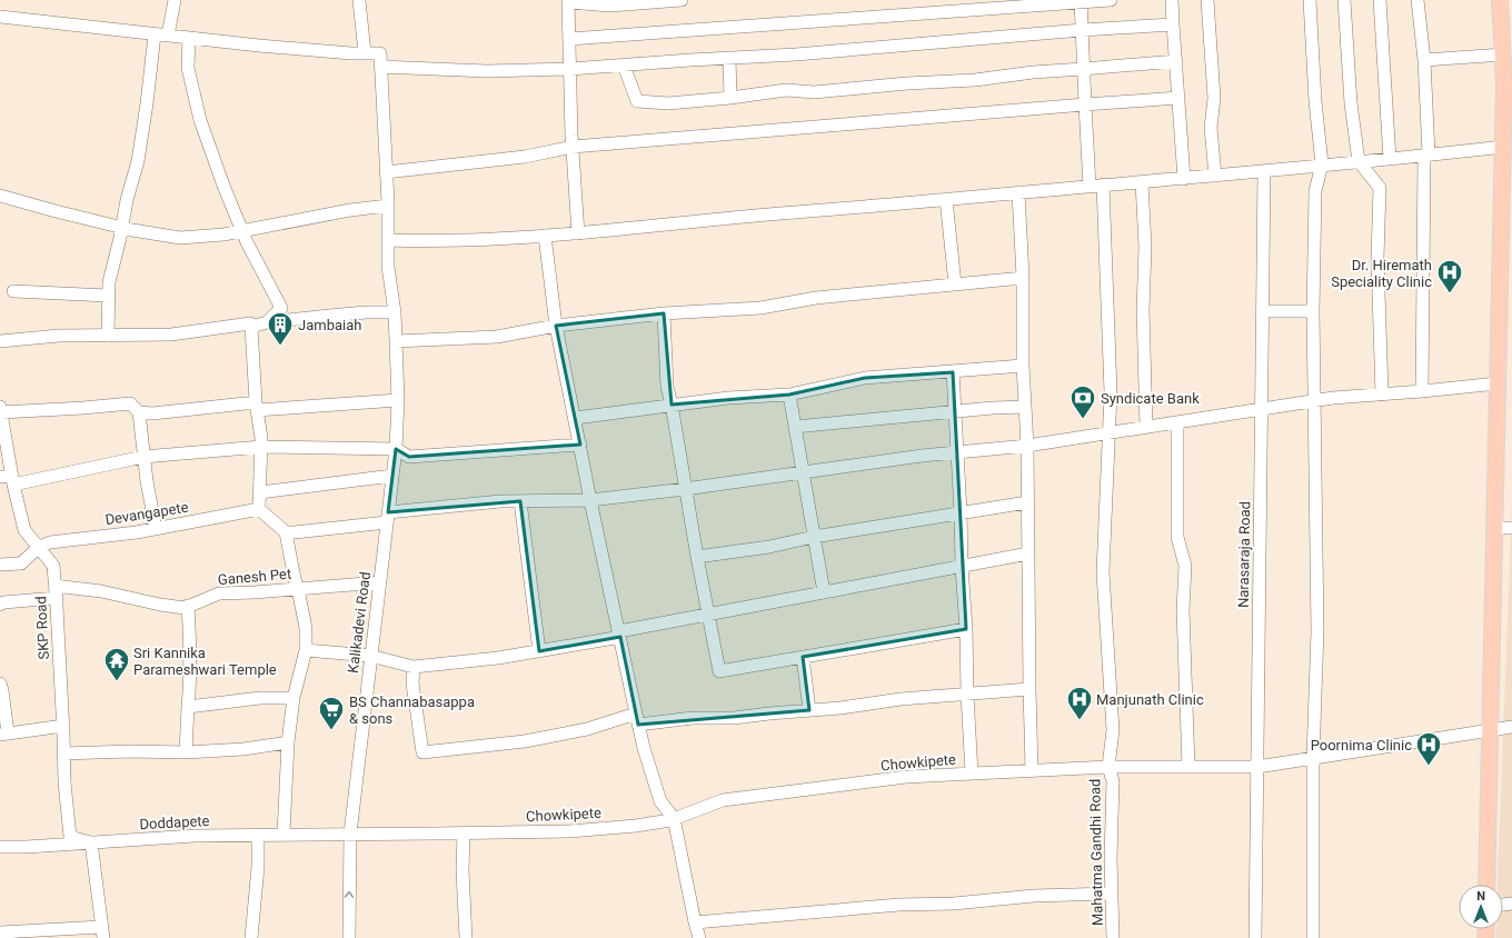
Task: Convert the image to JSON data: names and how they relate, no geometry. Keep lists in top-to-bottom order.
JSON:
{
  "streets": {
    "street": [
      "Devangapete",
      "Narasaraja Road",
      "Ganesh Pet",
      "Kalikadevi Road",
      "SKP Road",
      "Chowkipete",
      "Doddapete",
      "Mahatma Gandhi Road"
    ]
  },
  "crossings": [
    ["Devangapete", "SKP Road"],
    ["Narasaraja Road", "Chowkipete"],
    ["Ganesh Pet", "Kalikadevi Road"],
    ["Ganesh Pet", "SKP Road"],
    ["Kalikadevi Road", "Chowkipete"],
    ["Kalikadevi Road", "Doddapete"],
    ["SKP Road", "Doddapete"],
    ["Chowkipete", "Doddapete"],
    ["Chowkipete", "Mahatma Gandhi Road"]
  ],
  "places": {
    "hospital": ["Dr. Hiremath Speciality Clinic", "Manjunath Clinic", "Poornima Clinic"],
    "building": ["Jambaiah"],
    "bank": ["Syndicate Bank"],
    "temple": ["Sri Kannika Parameshwari Temple"],
    "supermarket": ["BS Channabasappa & sons"]
  },
  "north": "top"
}
